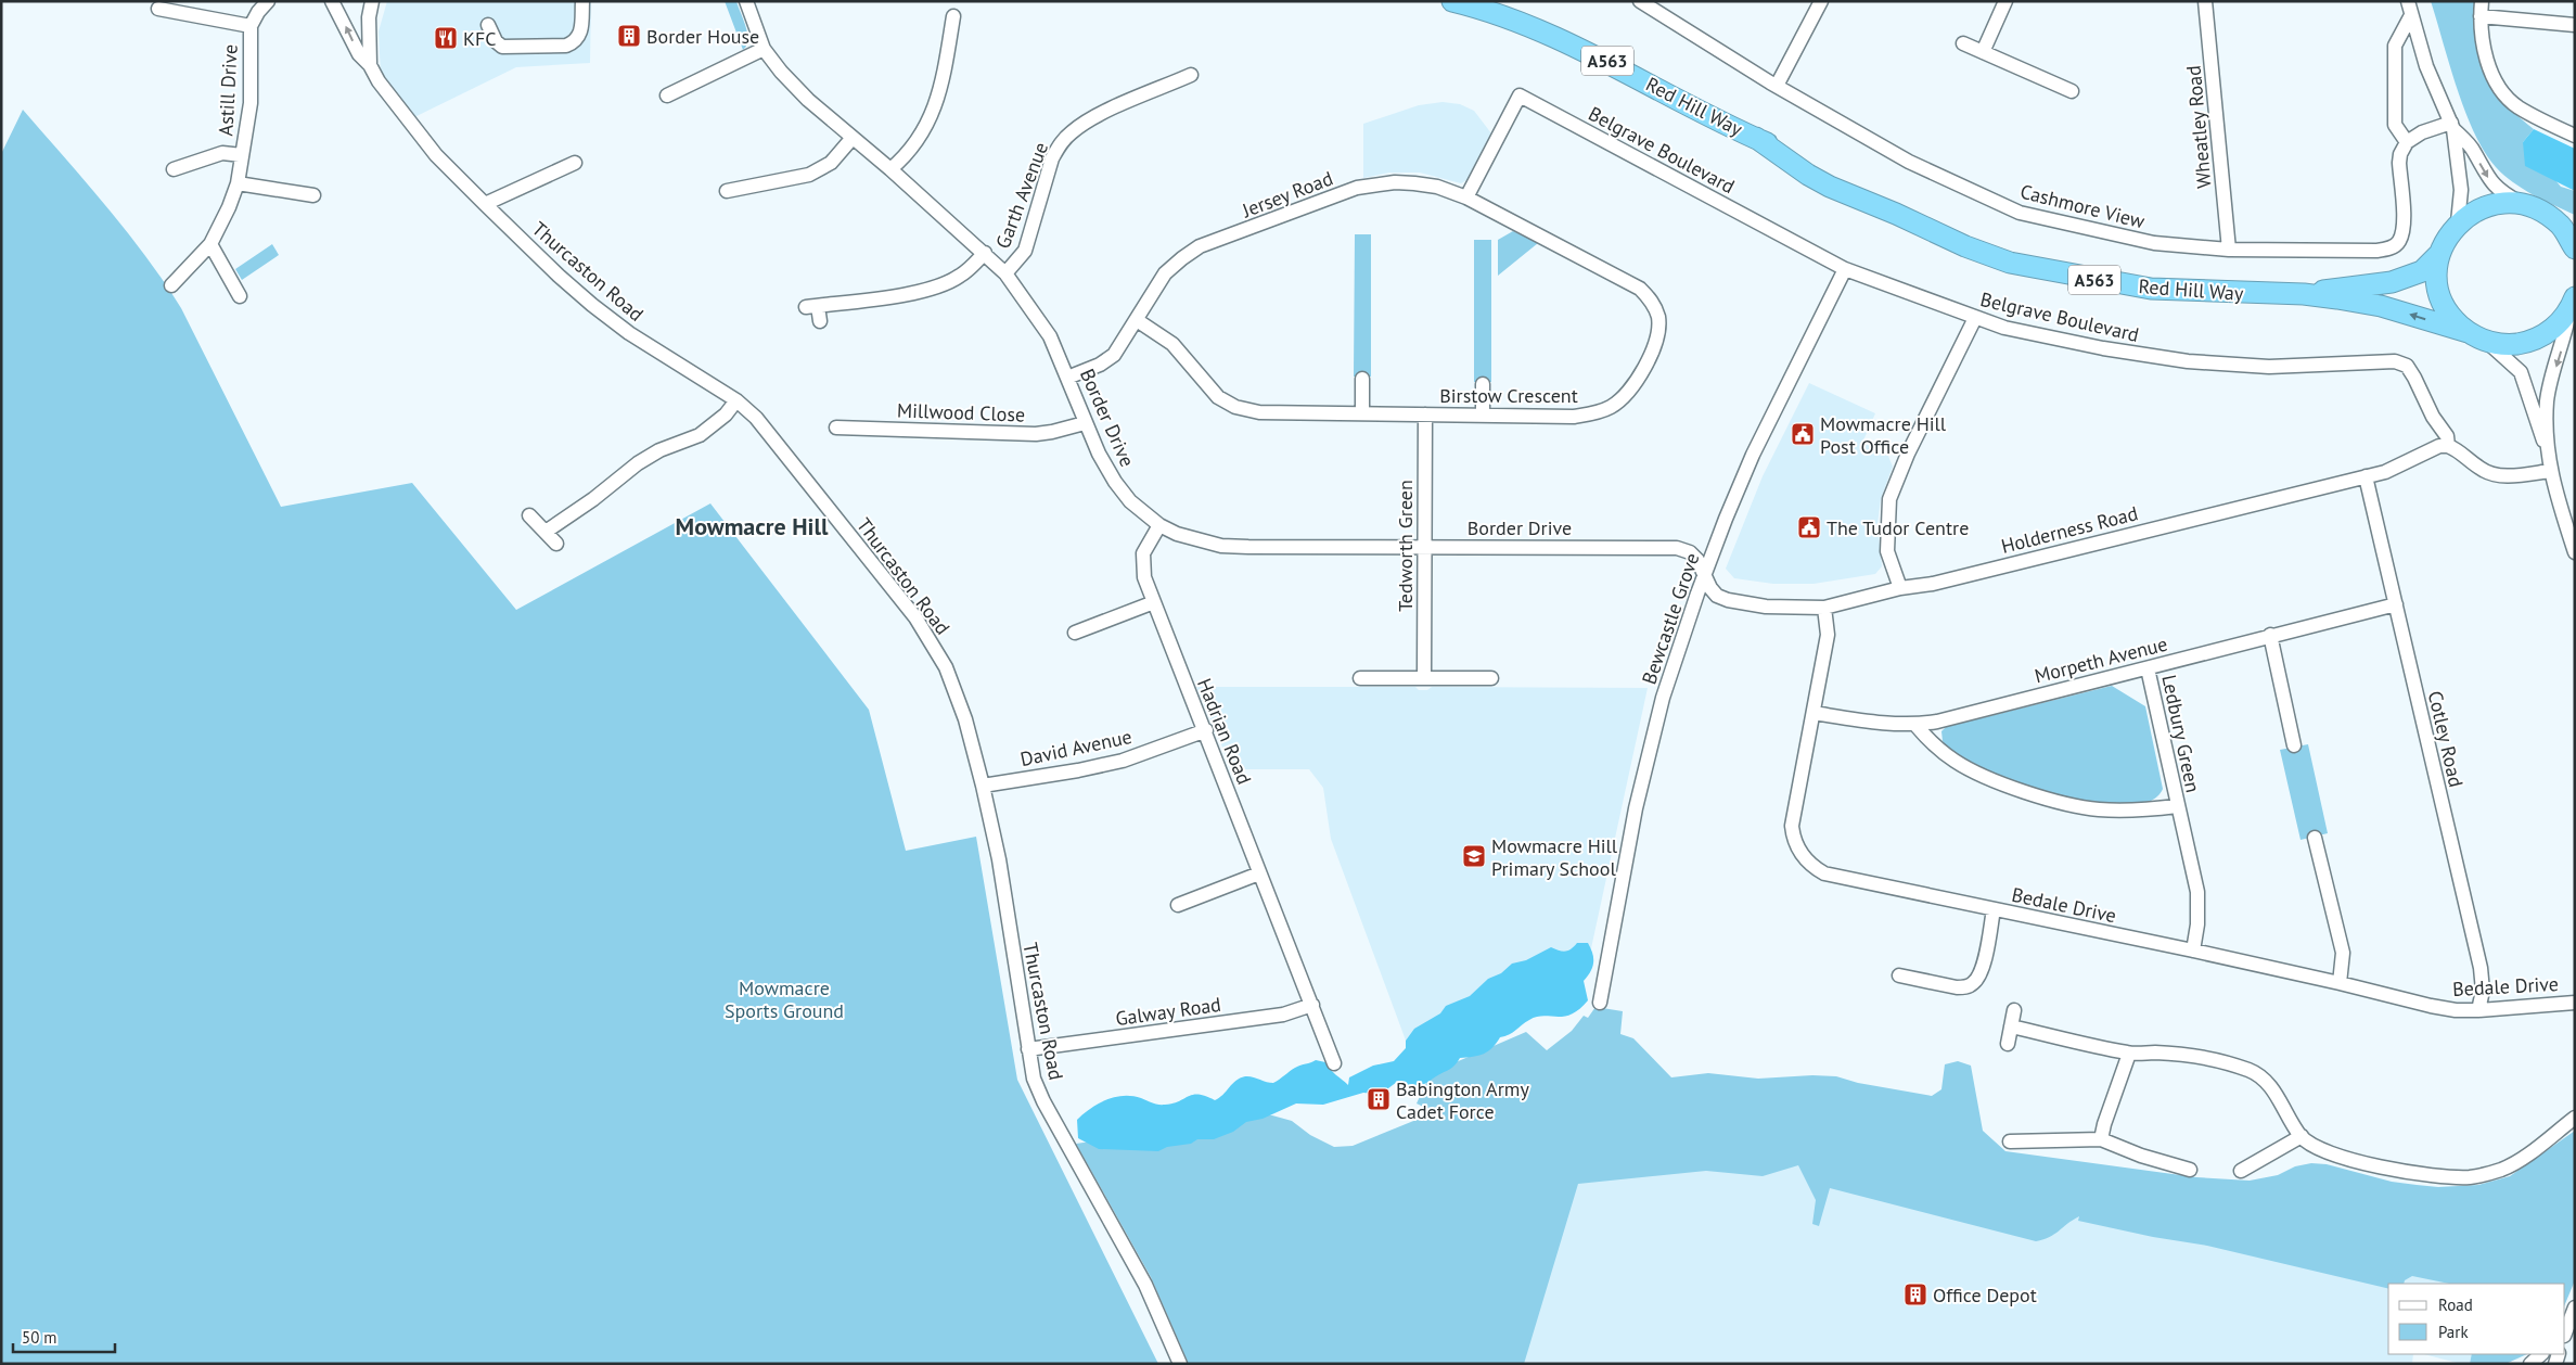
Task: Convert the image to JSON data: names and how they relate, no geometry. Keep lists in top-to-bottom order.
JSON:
{
  "streets": {
    "highway": ["A563", "Red Hill Way"],
    "street": [
      "Astill Drive",
      "Wheatley Road",
      "Belgrave Boulevard",
      "Jersey Road",
      "Garth Avenue",
      "Cashmore View",
      "Thurcaston Road",
      "Birstow Crescent",
      "Millwood Close",
      "Border Drive",
      "Holderness Road",
      "Tedworth Green",
      "Bewcastle Grove",
      "Morpeth Avenue",
      "Hadrian Road",
      "Ledbury Green",
      "Cotley Road",
      "David Avenue",
      "Bedale Drive",
      "Galway Road"
    ]
  },
  "crossings": [
    ["Wheatley Road", "Cashmore View"],
    ["Belgrave Boulevard", "Jersey Road"],
    ["Belgrave Boulevard", "Birstow Crescent"],
    ["Belgrave Boulevard", "Holderness Road"],
    ["Belgrave Boulevard", "Bewcastle Grove"],
    ["Jersey Road", "Birstow Crescent"],
    ["Jersey Road", "Border Drive"],
    ["Garth Avenue", "Border Drive"],
    ["Thurcaston Road", "David Avenue"],
    ["Thurcaston Road", "Galway Road"],
    ["Birstow Crescent", "Tedworth Green"],
    ["Millwood Close", "Border Drive"],
    ["Border Drive", "Holderness Road"],
    ["Border Drive", "Tedworth Green"],
    ["Border Drive", "Bewcastle Grove"],
    ["Border Drive", "Hadrian Road"],
    ["Holderness Road", "Bewcastle Grove"],
    ["Holderness Road", "Cotley Road"],
    ["Holderness Road", "Bedale Drive"],
    ["Morpeth Avenue", "Ledbury Green"],
    ["Morpeth Avenue", "Cotley Road"],
    ["Morpeth Avenue", "Bedale Drive"],
    ["Hadrian Road", "David Avenue"],
    ["Hadrian Road", "Galway Road"],
    ["Ledbury Green", "Bedale Drive"],
    ["Cotley Road", "Bedale Drive"]
  ],
  "districts": ["Mowmacre Hill"],
  "parks": ["Mowmacre Sports Ground"],
  "places": {
    "building": ["Border House", "Babington Army Cadet Force", "Office Depot"],
    "restaurant": ["KFC"],
    "public building": ["Mowmacre Hill Post Office", "The Tudor Centre"],
    "school or university": ["Mowmacre Hill Primary School"]
  },
  "legend": ["Road", "Park"],
  "scale_bar": "50 m"
}
